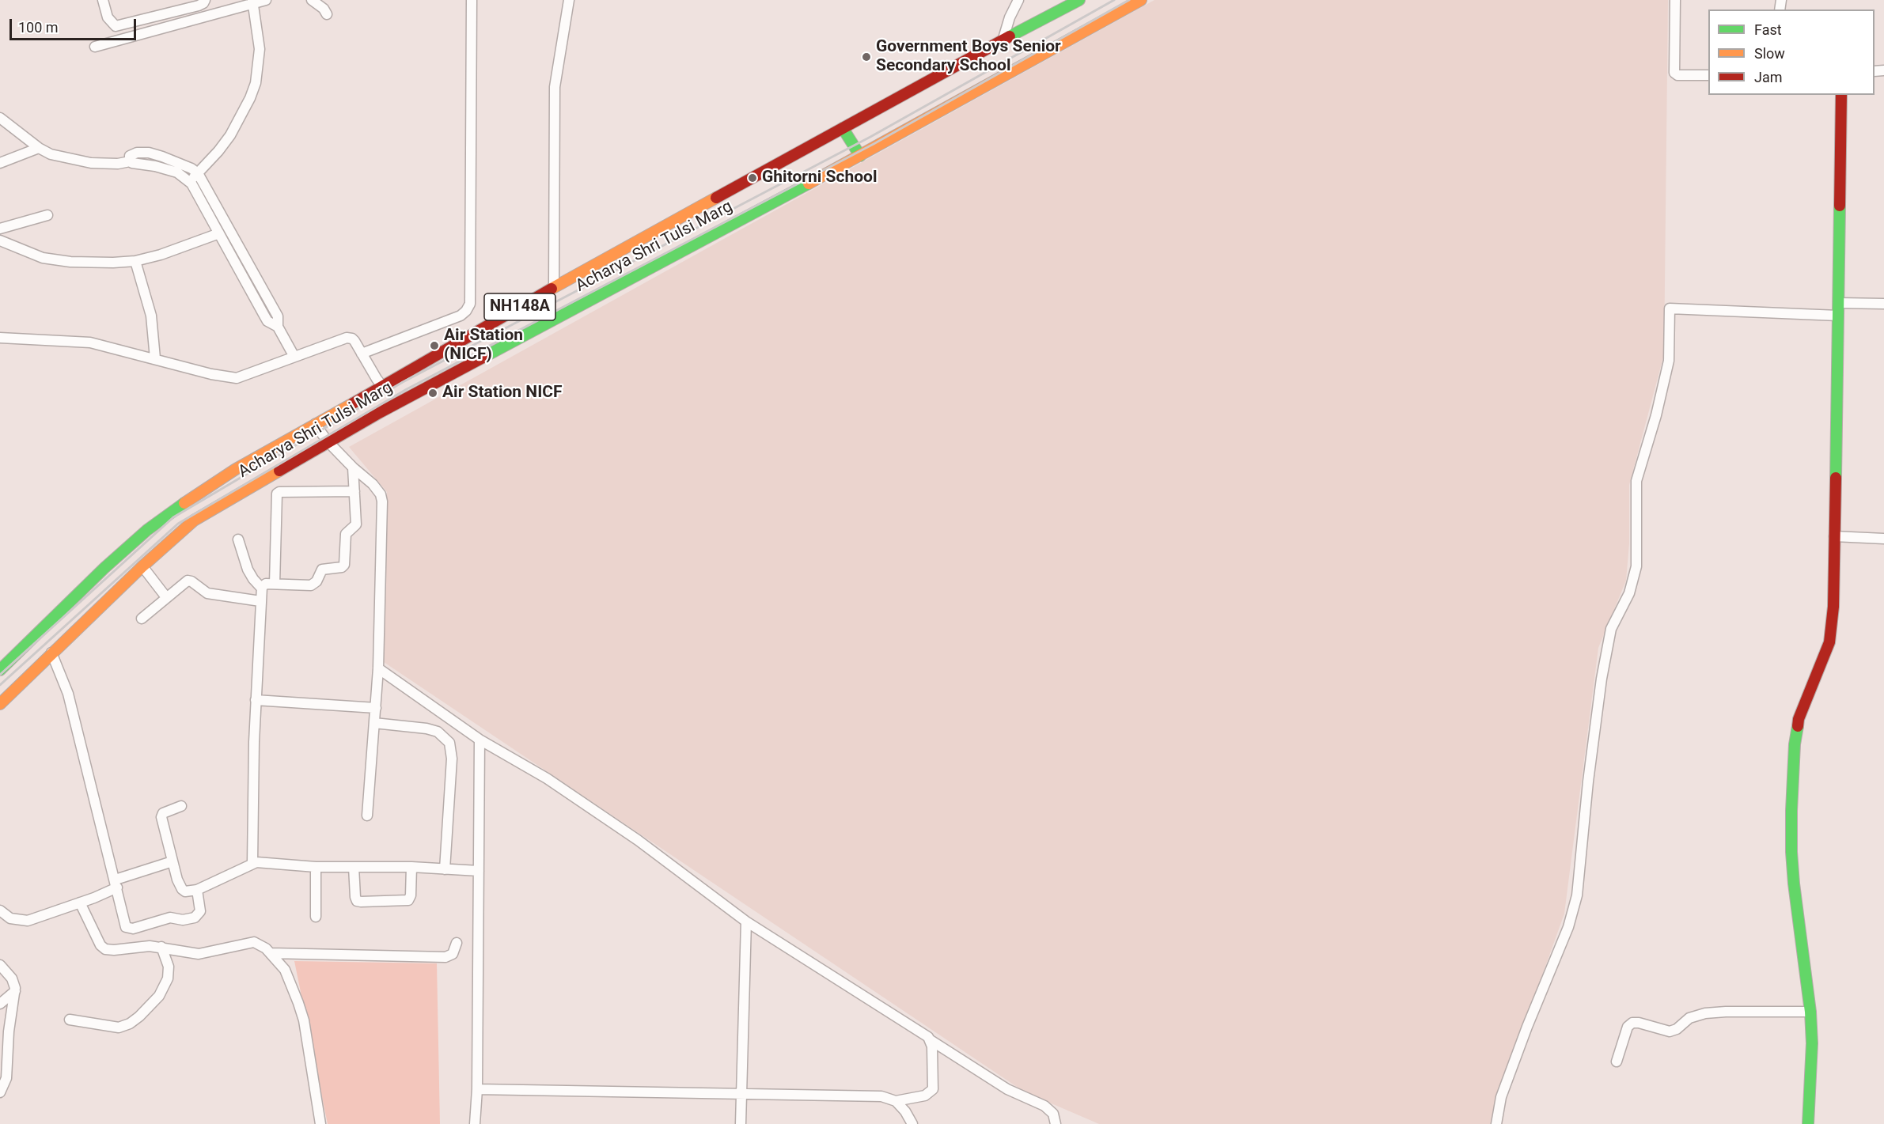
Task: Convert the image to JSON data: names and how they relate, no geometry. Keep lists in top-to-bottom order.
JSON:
{
  "streets": {
    "main road": ["Acharya Shri Tulsi Marg", "NH148A"]
  },
  "places": [
    "Government Boys Senior Secondary School",
    "Ghitorni School",
    "Air Station (NICF)",
    "Air Station NICF"
  ],
  "legend": ["Fast", "Slow", "Jam"],
  "scale_bar": "100 m"
}
